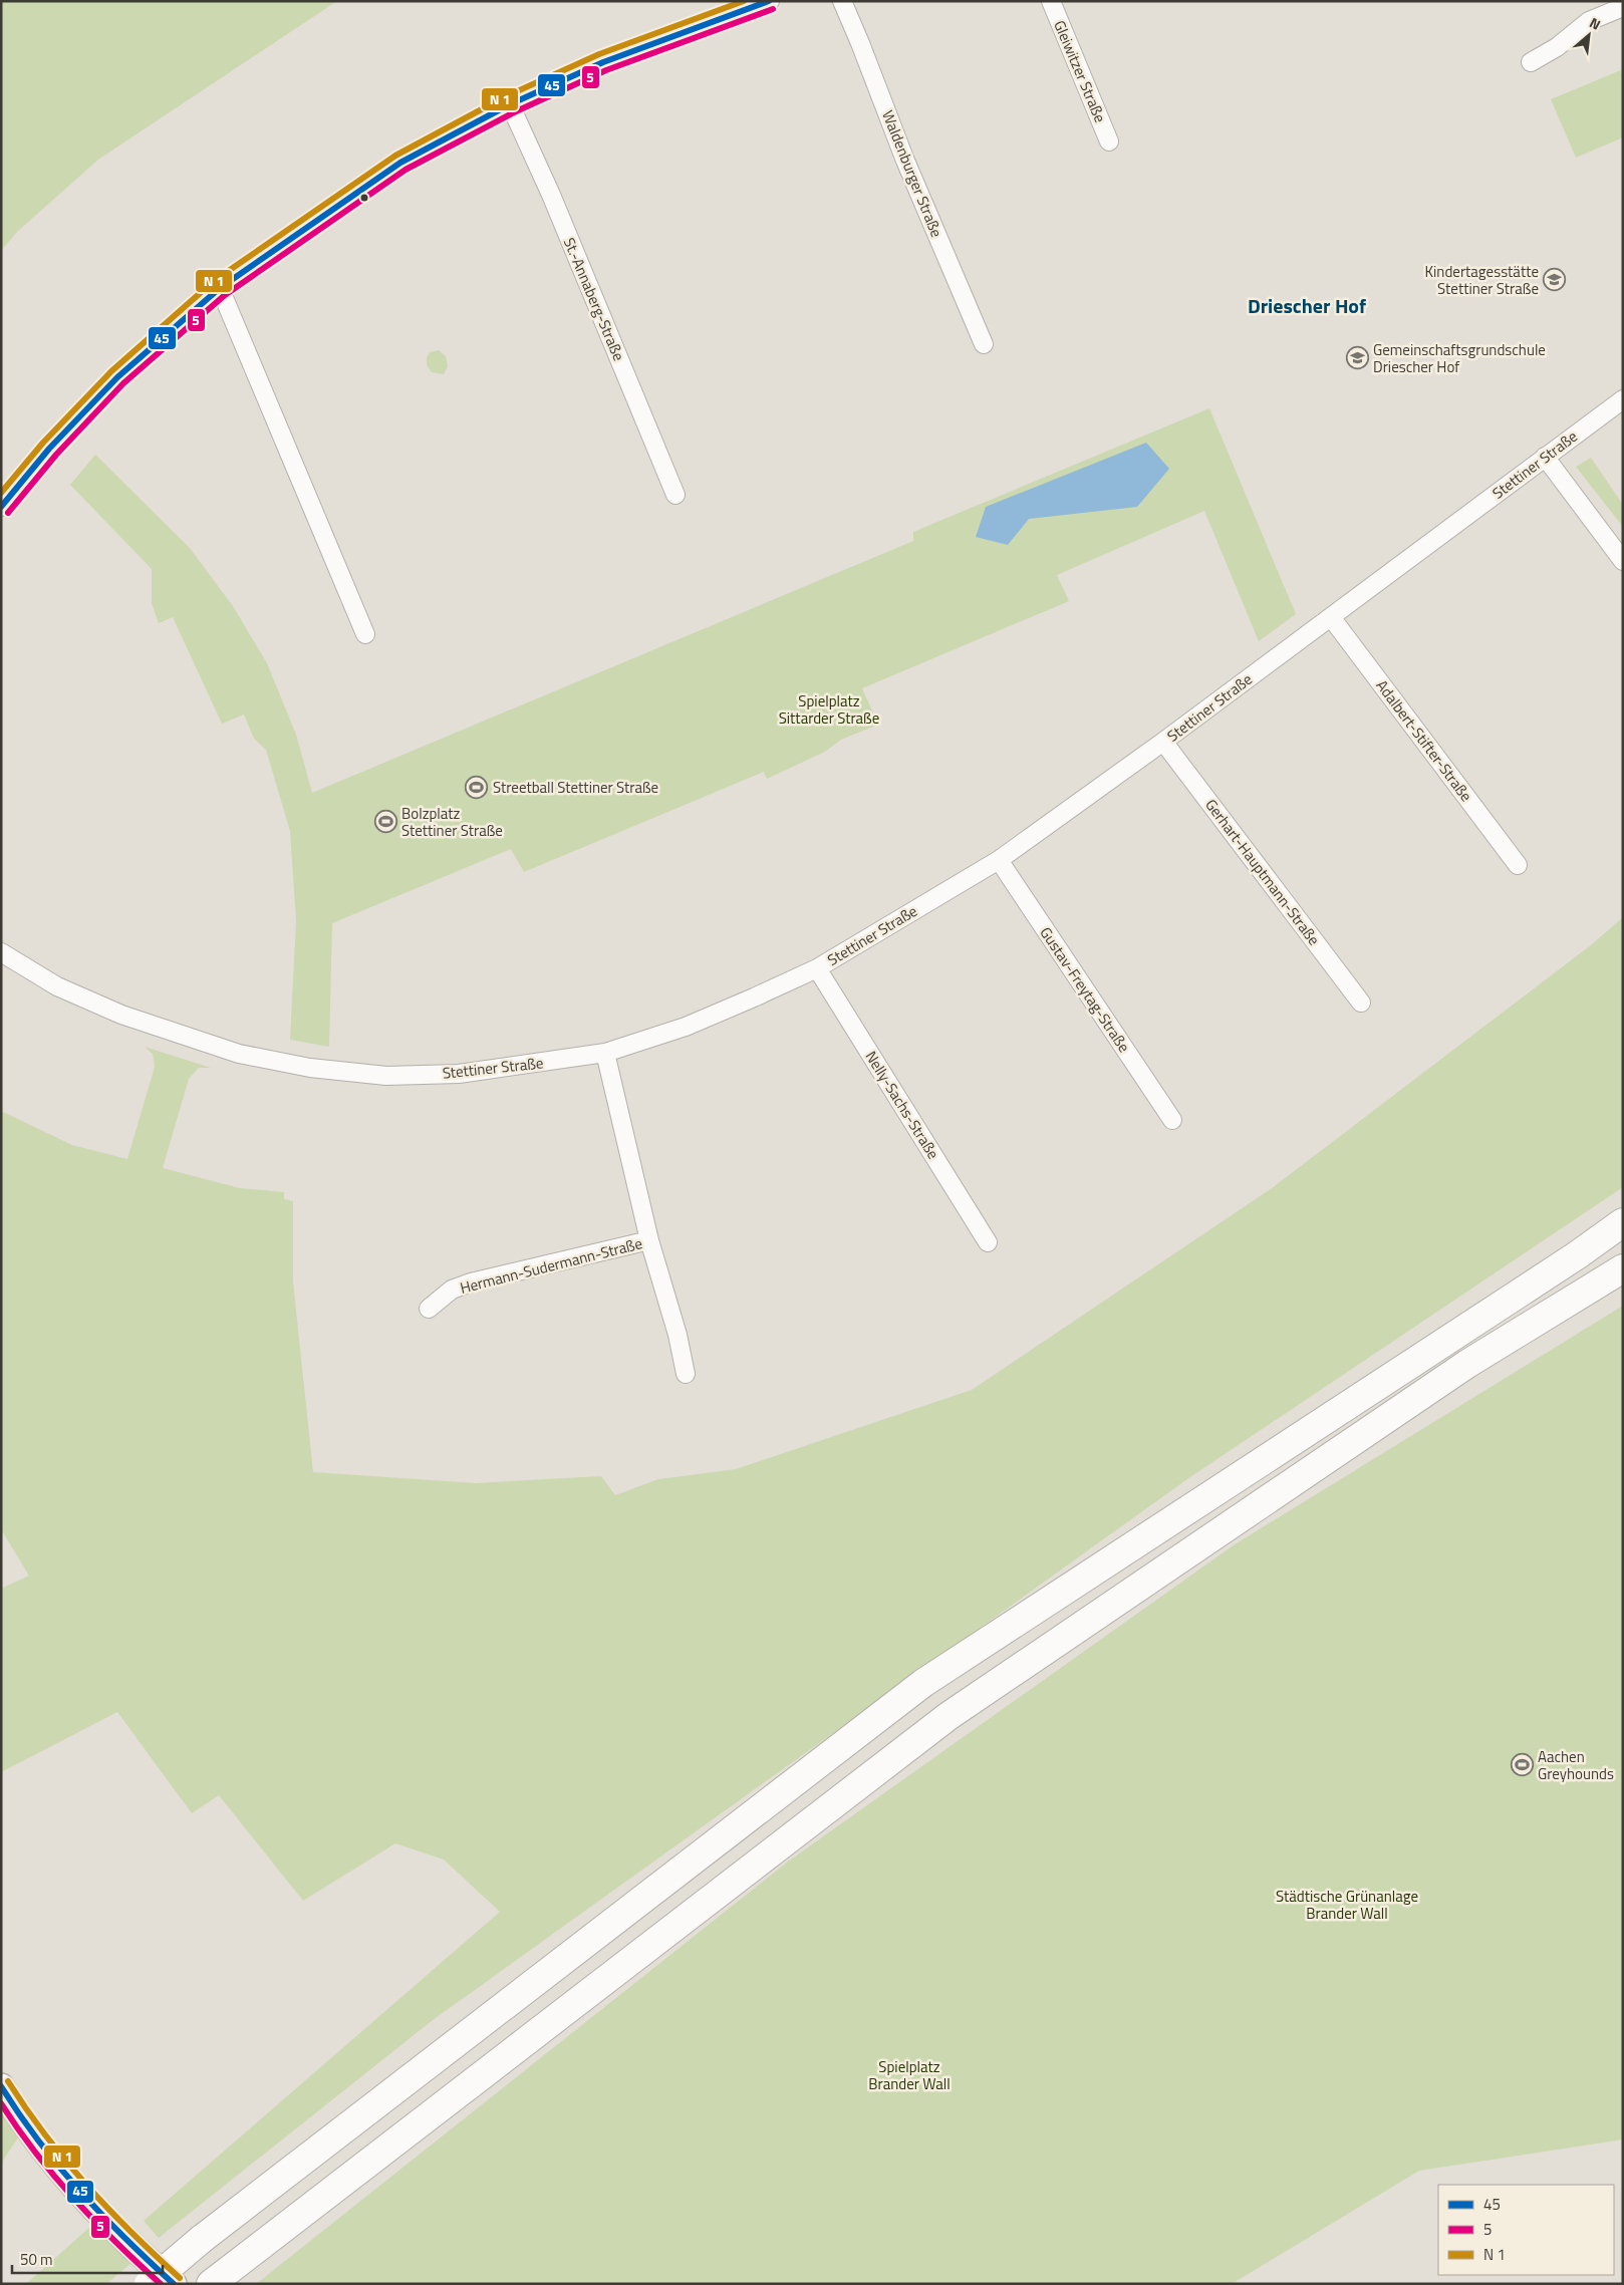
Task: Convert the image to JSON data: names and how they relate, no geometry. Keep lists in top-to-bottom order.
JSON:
{
  "streets": {
    "street": [
      "Gleiwitzer Straße",
      "Waldenburger Straße",
      "St.-Annaberg-Straße",
      "Stettiner Straße",
      "Adalbert-Stifter-Straße",
      "Gerhart-Hauptmann-Straße",
      "Gustav-Freytag-Straße",
      "Nelly-Sachs-Straße",
      "Hermann-Sudermann-Straße"
    ]
  },
  "crossings": [
    ["Stettiner Straße", "Adalbert-Stifter-Straße"],
    ["Stettiner Straße", "Gerhart-Hauptmann-Straße"],
    ["Stettiner Straße", "Gustav-Freytag-Straße"],
    ["Stettiner Straße", "Nelly-Sachs-Straße"],
    ["Stettiner Straße", "Hermann-Sudermann-Straße"]
  ],
  "districts": ["Driescher Hof"],
  "parks": ["Spielplatz Sittarder Straße", "Städtische Grünanlage Brander Wall", "Spielplatz Brander Wall"],
  "places": {
    "school or university": ["Kindertagesstätte Stettiner Straße", "Gemeinschaftsgrundschule Driescher Hof"],
    "sports": ["Streetball Stettiner Straße", "Bolzplatz Stettiner Straße", "Aachen Greyhounds"]
  },
  "lines": ["transit line 45", "transit line 5"],
  "legend": ["45", "5", "N 1"],
  "scale_bar": "50 m",
  "north": "top right"
}
